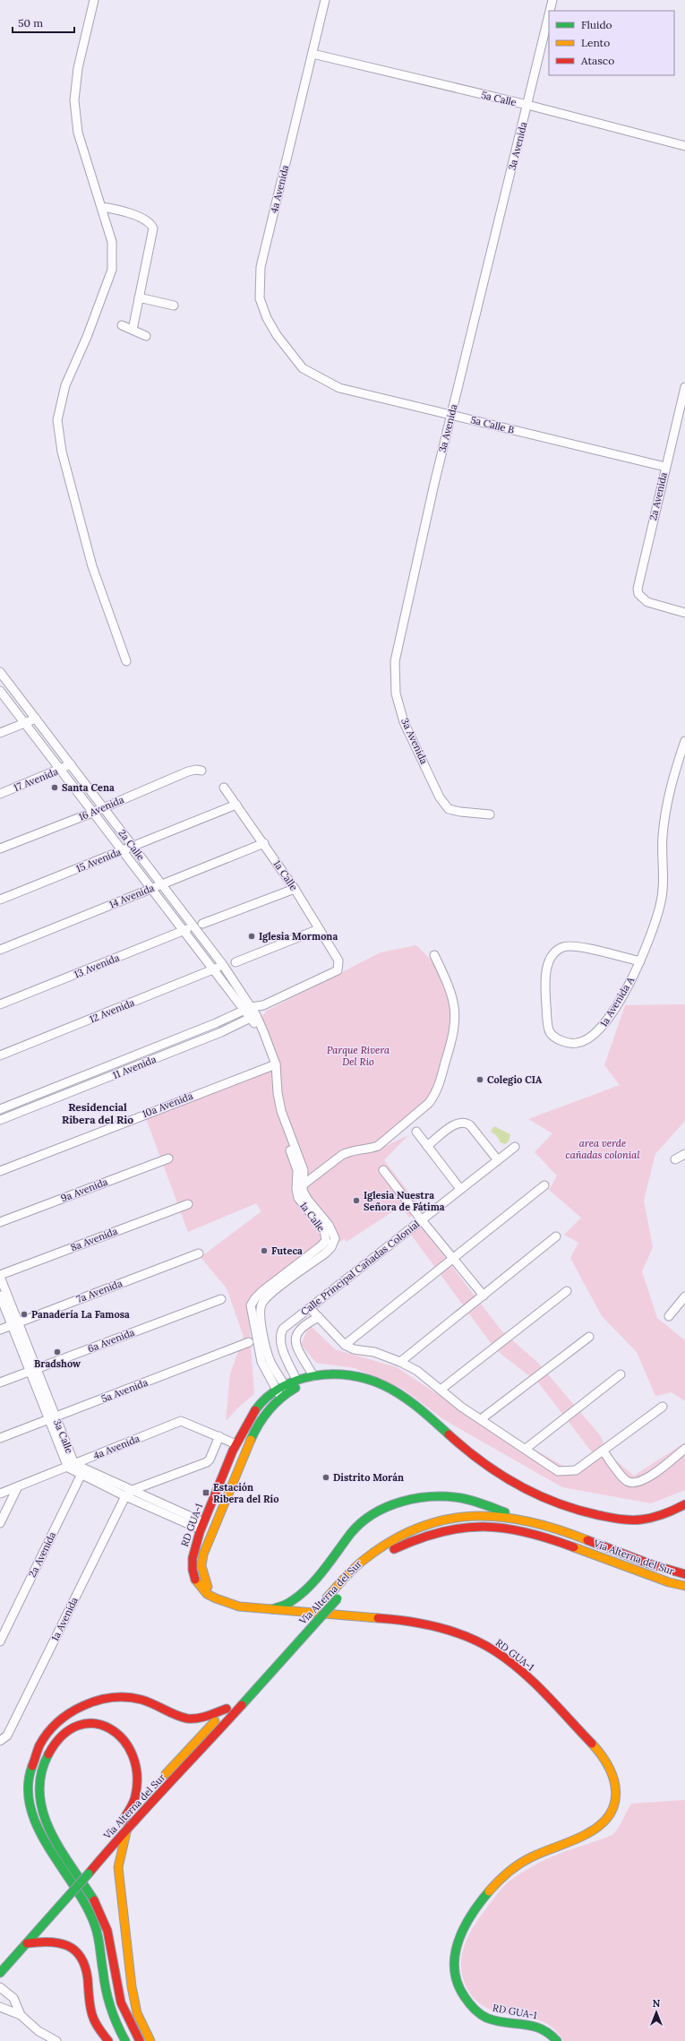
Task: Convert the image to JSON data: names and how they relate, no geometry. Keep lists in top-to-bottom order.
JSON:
{
  "streets": {
    "main road": ["RD GUA-1", "Vía Alterna del Sur"],
    "street": [
      "5a Calle",
      "3a Avenida",
      "4a Avenida",
      "5a Calle B",
      "2a Avenida",
      "17 Avenida",
      "16 Avenida",
      "2a Calle",
      "15 Avenida",
      "1a Calle",
      "14 Avenida",
      "13 Avenida",
      "1a Avenida A",
      "12 Avenida",
      "11 Avenida",
      "10a Avenida",
      "9a Avenida",
      "8a Avenida",
      "Calle Principal Cañadas Colonial",
      "7a Avenida",
      "6a Avenida",
      "5a Avenida",
      "3a Calle",
      "1a Avenida"
    ]
  },
  "crossings": [
    ["5a Calle", "3a Avenida"],
    ["5a Calle", "4a Avenida"],
    ["3a Avenida", "5a Calle B"],
    ["4a Avenida", "5a Calle B"],
    ["4a Avenida", "3a Calle"],
    ["4a Avenida", "RD GUA-1"],
    ["5a Calle B", "2a Avenida"],
    ["2a Avenida", "3a Calle"],
    ["17 Avenida", "2a Calle"],
    ["16 Avenida", "2a Calle"],
    ["2a Calle", "15 Avenida"],
    ["2a Calle", "1a Calle"],
    ["2a Calle", "14 Avenida"],
    ["2a Calle", "13 Avenida"],
    ["2a Calle", "12 Avenida"],
    ["2a Calle", "11 Avenida"],
    ["15 Avenida", "1a Calle"],
    ["1a Calle", "14 Avenida"],
    ["1a Calle", "11 Avenida"],
    ["1a Calle", "10a Avenida"],
    ["1a Calle", "RD GUA-1"],
    ["8a Avenida", "3a Calle"],
    ["Calle Principal Cañadas Colonial", "RD GUA-1"],
    ["7a Avenida", "3a Calle"],
    ["6a Avenida", "3a Calle"],
    ["5a Avenida", "3a Calle"],
    ["3a Calle", "RD GUA-1"],
    ["3a Calle", "1a Avenida"]
  ],
  "districts": ["Residencial Ribera del Rio"],
  "parks": ["Parque Rivera Del Rio", "area verde cañadas colonial"],
  "places": {
    "other": [
      "Santa Cena",
      "Iglesia Mormona",
      "Colegio CIA",
      "Iglesia Nuestra Señora de Fátima",
      "Futeca",
      "Panadería La Famosa",
      "Bradshow",
      "Distrito Morán"
    ],
    "transit": ["Estación Ribera del Río"]
  },
  "legend": ["Fluido", "Lento", "Atasco"],
  "scale_bar": "50 m",
  "north": "top"
}
